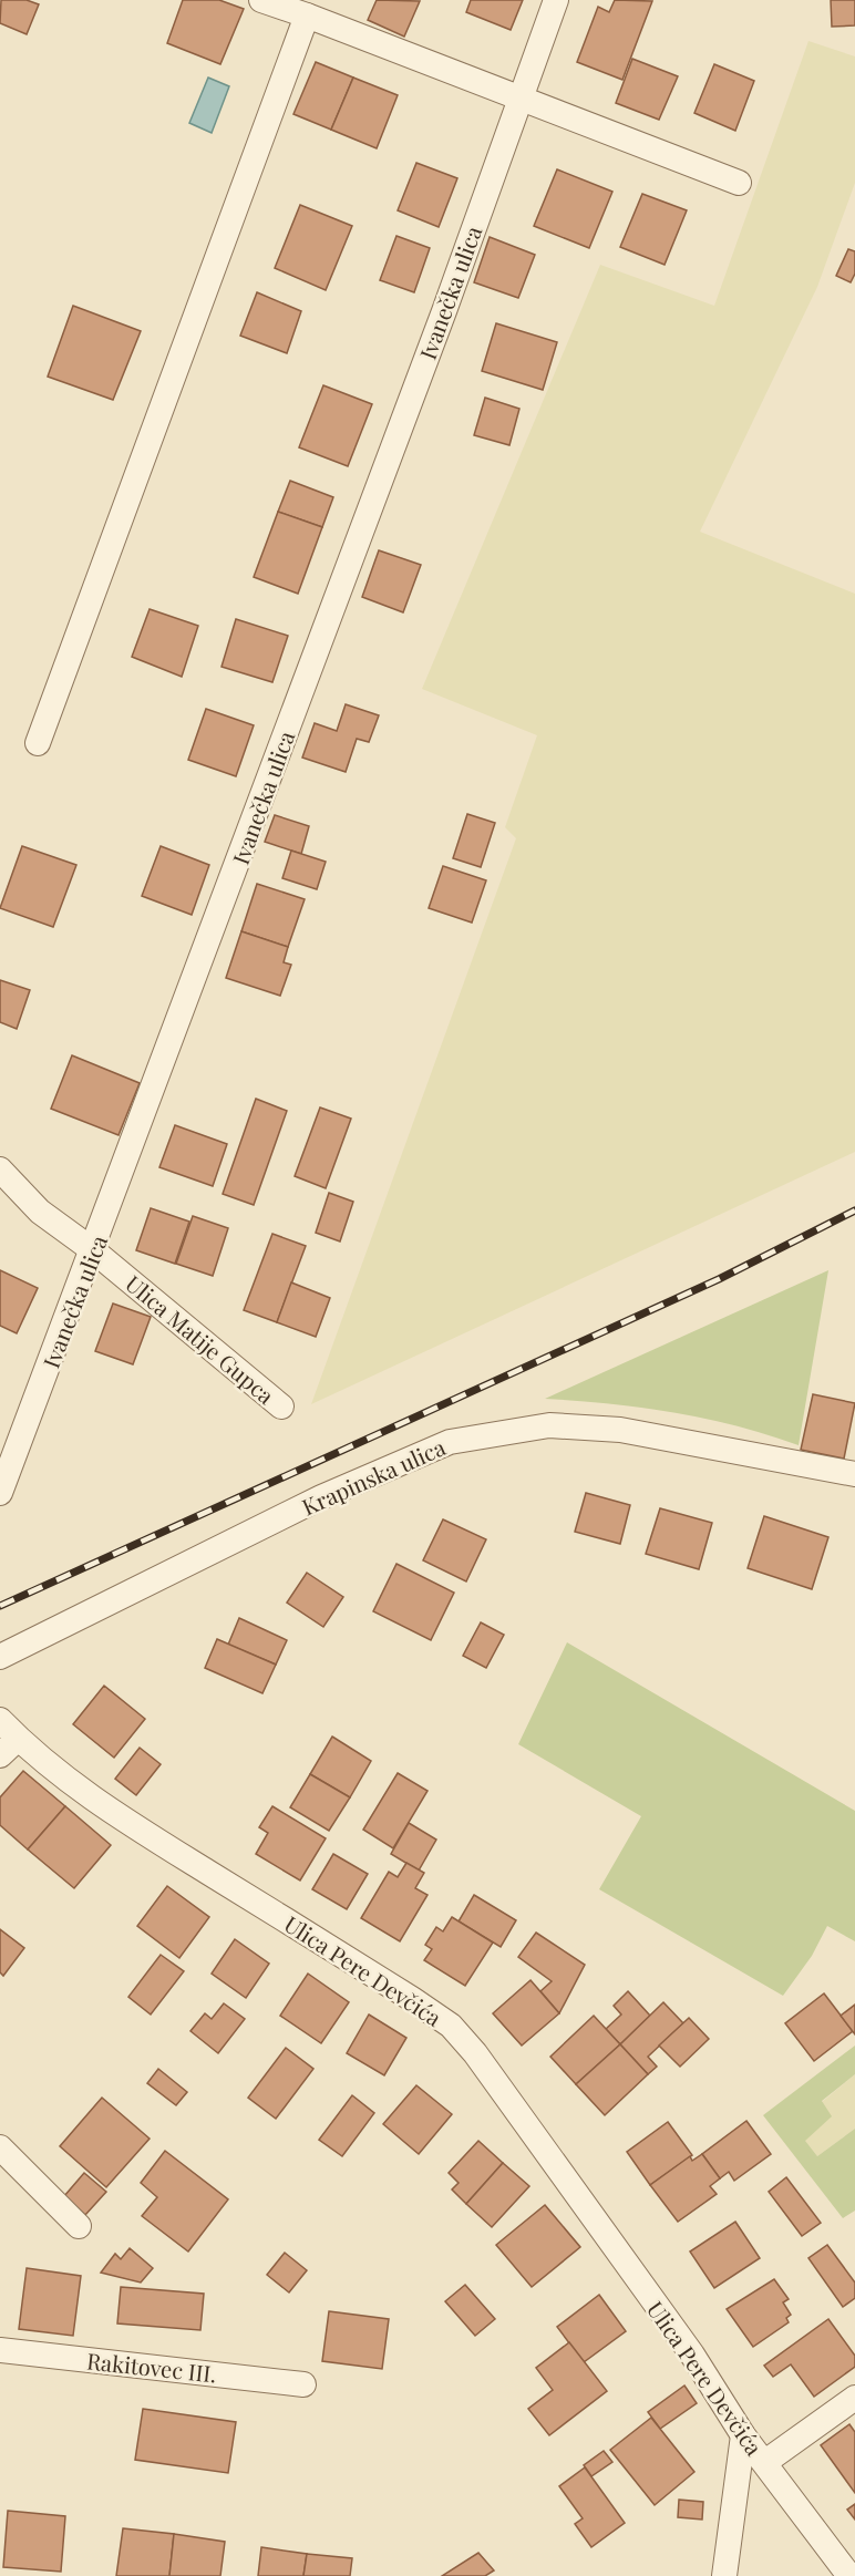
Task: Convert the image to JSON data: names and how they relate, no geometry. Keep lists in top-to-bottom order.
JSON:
{
  "streets": {
    "street": [
      "Ivanečka ulica",
      "Ulica Matije Gupca",
      "Krapinska ulica",
      "Ulica Pere Devčića",
      "Rakitovec III."
    ]
  },
  "crossings": [
    ["Ivanečka ulica", "Ulica Matije Gupca"]
  ]
}
